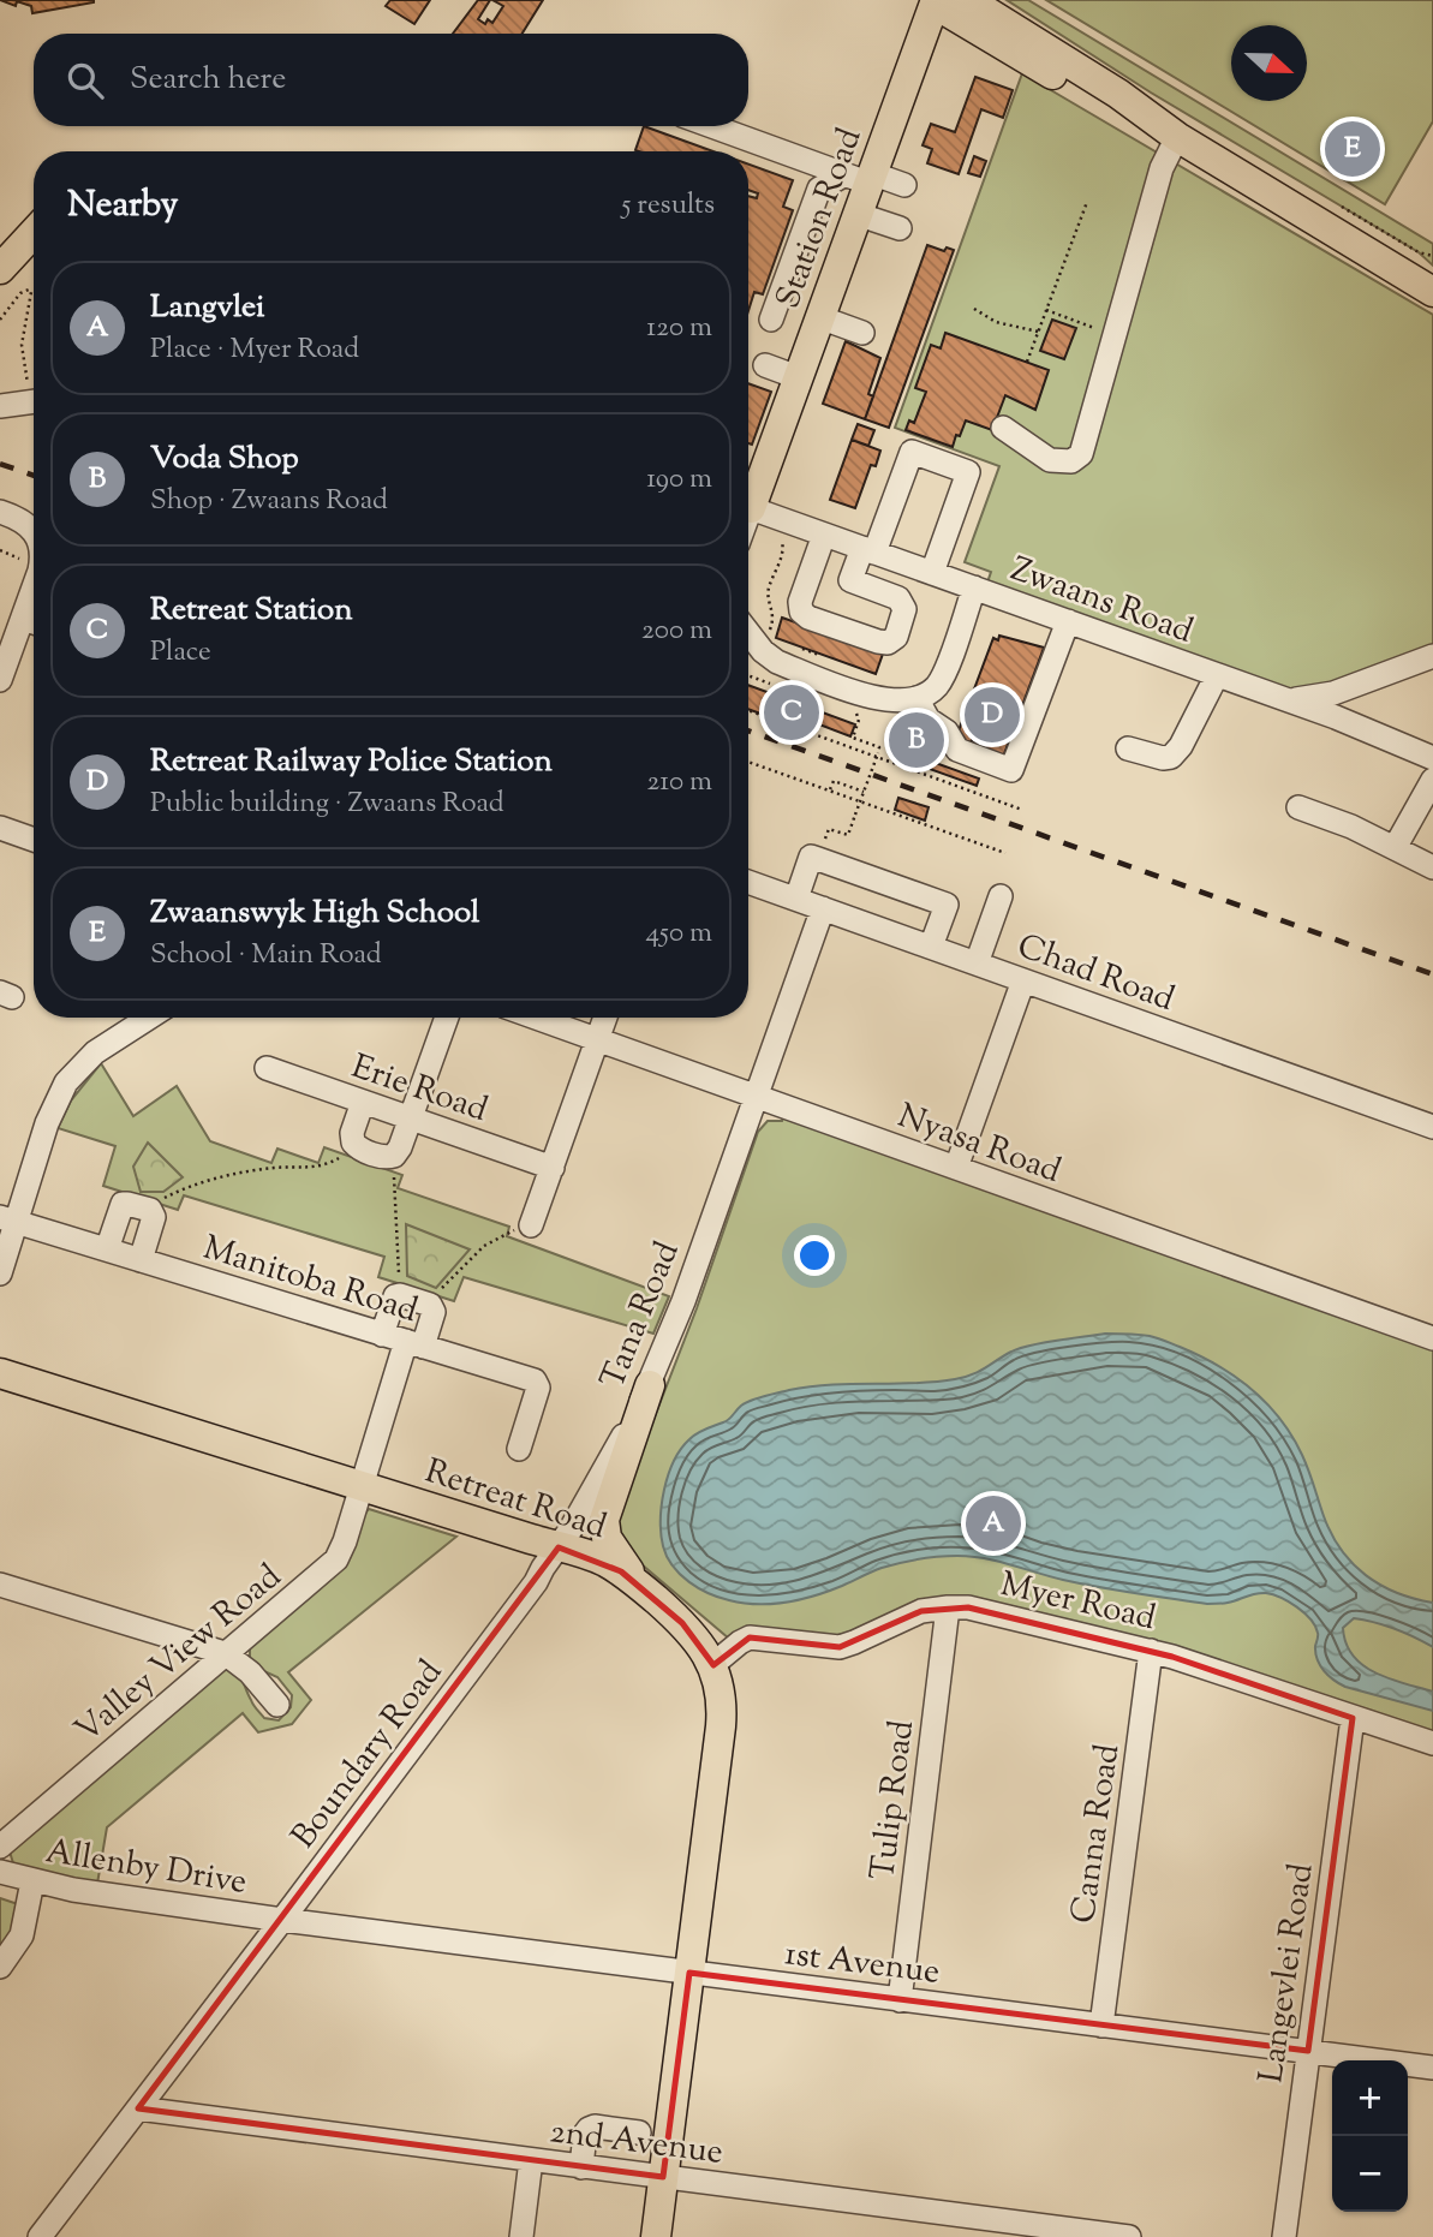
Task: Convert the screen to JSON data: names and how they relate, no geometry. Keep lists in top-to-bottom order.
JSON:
{
  "streets": {
    "main road": ["Station Road", "Retreat Road"],
    "street": [
      "Zwaans Road",
      "Chad Road",
      "Erie Road",
      "Nyasa Road",
      "Manitoba Road",
      "Tana Road",
      "Myer Road",
      "Valley View Road",
      "Boundary Road",
      "Tulip Road",
      "Canna Road",
      "Allenby Drive",
      "1st Avenue",
      "Langevlei Road",
      "2nd Avenue"
    ]
  },
  "crossings": [
    ["Chad Road", "Tana Road"],
    ["Nyasa Road", "Tana Road"],
    ["Manitoba Road", "Valley View Road"],
    ["Tana Road", "Retreat Road"],
    ["Tana Road", "Boundary Road"],
    ["Retreat Road", "Myer Road"],
    ["Retreat Road", "Valley View Road"],
    ["Retreat Road", "Boundary Road"],
    ["Retreat Road", "1st Avenue"],
    ["Retreat Road", "2nd Avenue"],
    ["Myer Road", "Tulip Road"],
    ["Myer Road", "Canna Road"],
    ["Myer Road", "Langevlei Road"],
    ["Boundary Road", "Allenby Drive"],
    ["Boundary Road", "1st Avenue"],
    ["Boundary Road", "2nd Avenue"],
    ["Tulip Road", "1st Avenue"],
    ["Canna Road", "1st Avenue"],
    ["Allenby Drive", "1st Avenue"],
    ["1st Avenue", "Langevlei Road"]
  ],
  "north": "right",
  "page": {
    "search": "Search here",
    "pins": [
      "E",
      "C",
      "D",
      "B",
      "A"
    ],
    "heading": ["Nearby", "5 results"],
    "list": [
      {
        "mark": "A",
        "name": "Langvlei",
        "note": "Place · Myer Road",
        "value": "120 m"
      },
      {
        "mark": "B",
        "name": "Voda Shop",
        "note": "Shop · Zwaans Road",
        "value": "190 m"
      },
      {
        "mark": "C",
        "name": "Retreat Station",
        "note": "Place",
        "value": "200 m"
      },
      {
        "mark": "D",
        "name": "Retreat Railway Police Station",
        "note": "Public building · Zwaans Road",
        "value": "210 m"
      },
      {
        "mark": "E",
        "name": "Zwaanswyk High School",
        "note": "School · Main Road",
        "value": "450 m"
      }
    ],
    "map_buttons": ["+", "−"]
  }
}
